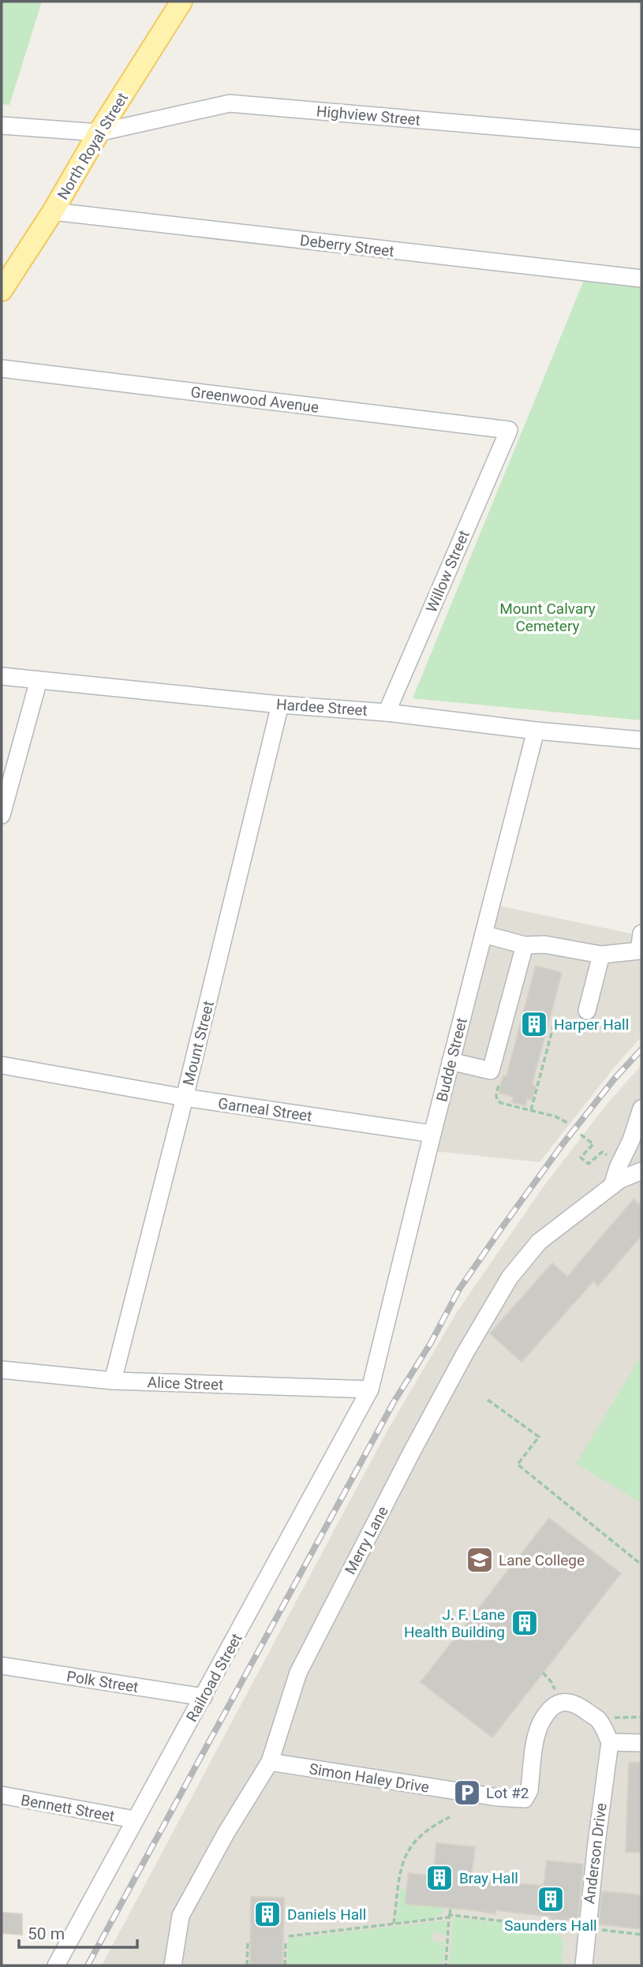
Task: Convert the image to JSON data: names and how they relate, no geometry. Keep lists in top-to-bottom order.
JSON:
{
  "streets": {
    "main road": ["North Royal Street"],
    "street": [
      "Highview Street",
      "Deberry Street",
      "Greenwood Avenue",
      "Willow Street",
      "Hardee Street",
      "Mount Street",
      "Budde Street",
      "Garneal Street",
      "Alice Street",
      "Merry Lane",
      "Railroad Street",
      "Polk Street",
      "Simon Haley Drive",
      "Bennett Street",
      "Anderson Drive"
    ]
  },
  "crossings": [
    ["Highview Street", "North Royal Street"],
    ["North Royal Street", "Deberry Street"],
    ["Greenwood Avenue", "Willow Street"],
    ["Willow Street", "Hardee Street"],
    ["Hardee Street", "Mount Street"],
    ["Hardee Street", "Budde Street"],
    ["Mount Street", "Garneal Street"],
    ["Mount Street", "Alice Street"],
    ["Budde Street", "Garneal Street"],
    ["Budde Street", "Alice Street"],
    ["Budde Street", "Railroad Street"],
    ["Alice Street", "Railroad Street"],
    ["Merry Lane", "Simon Haley Drive"],
    ["Railroad Street", "Polk Street"],
    ["Railroad Street", "Bennett Street"],
    ["Simon Haley Drive", "Anderson Drive"]
  ],
  "parks": ["Mount Calvary Cemetery"],
  "places": {
    "building": [
      "Harper Hall",
      "J. F. Lane Health Building",
      "Bray Hall",
      "Saunders Hall",
      "Daniels Hall"
    ],
    "school or university": ["Lane College"],
    "parking": ["Lot #2"]
  },
  "scale_bar": "50 m"
}
